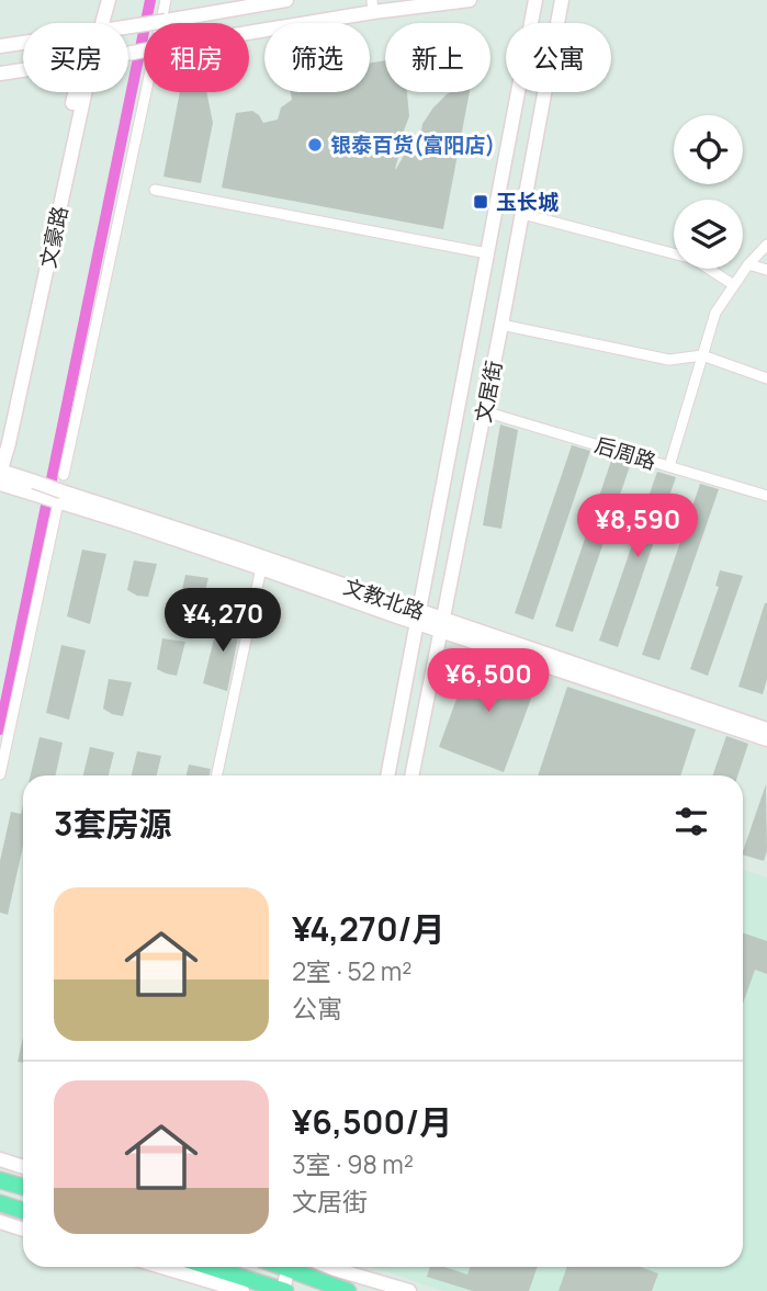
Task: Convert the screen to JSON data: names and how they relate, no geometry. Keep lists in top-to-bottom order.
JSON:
{
  "streets": {
    "street": [
      "文豪路",
      "文居街",
      "后周路",
      "文教北路"
    ]
  },
  "crossings": [
    ["文豪路", "文教北路"],
    ["文居街", "后周路"],
    ["文居街", "文教北路"]
  ],
  "places": {
    "other": ["银泰百货(富阳店)"],
    "transit": ["玉长城"]
  },
  "page": {
    "chip": [
      "买房",
      "租房",
      "筛选",
      "新上",
      "公寓"
    ],
    "price": ["¥8,590", "¥4,270", "¥6,500"],
    "heading": "3套房源",
    "list": [
      {
        "name": "¥4,270/月",
        "note": "2室 · 52 m² · 公寓"
      },
      {
        "name": "¥6,500/月",
        "note": "3室 · 98 m² · 文居街"
      }
    ]
  }
}
